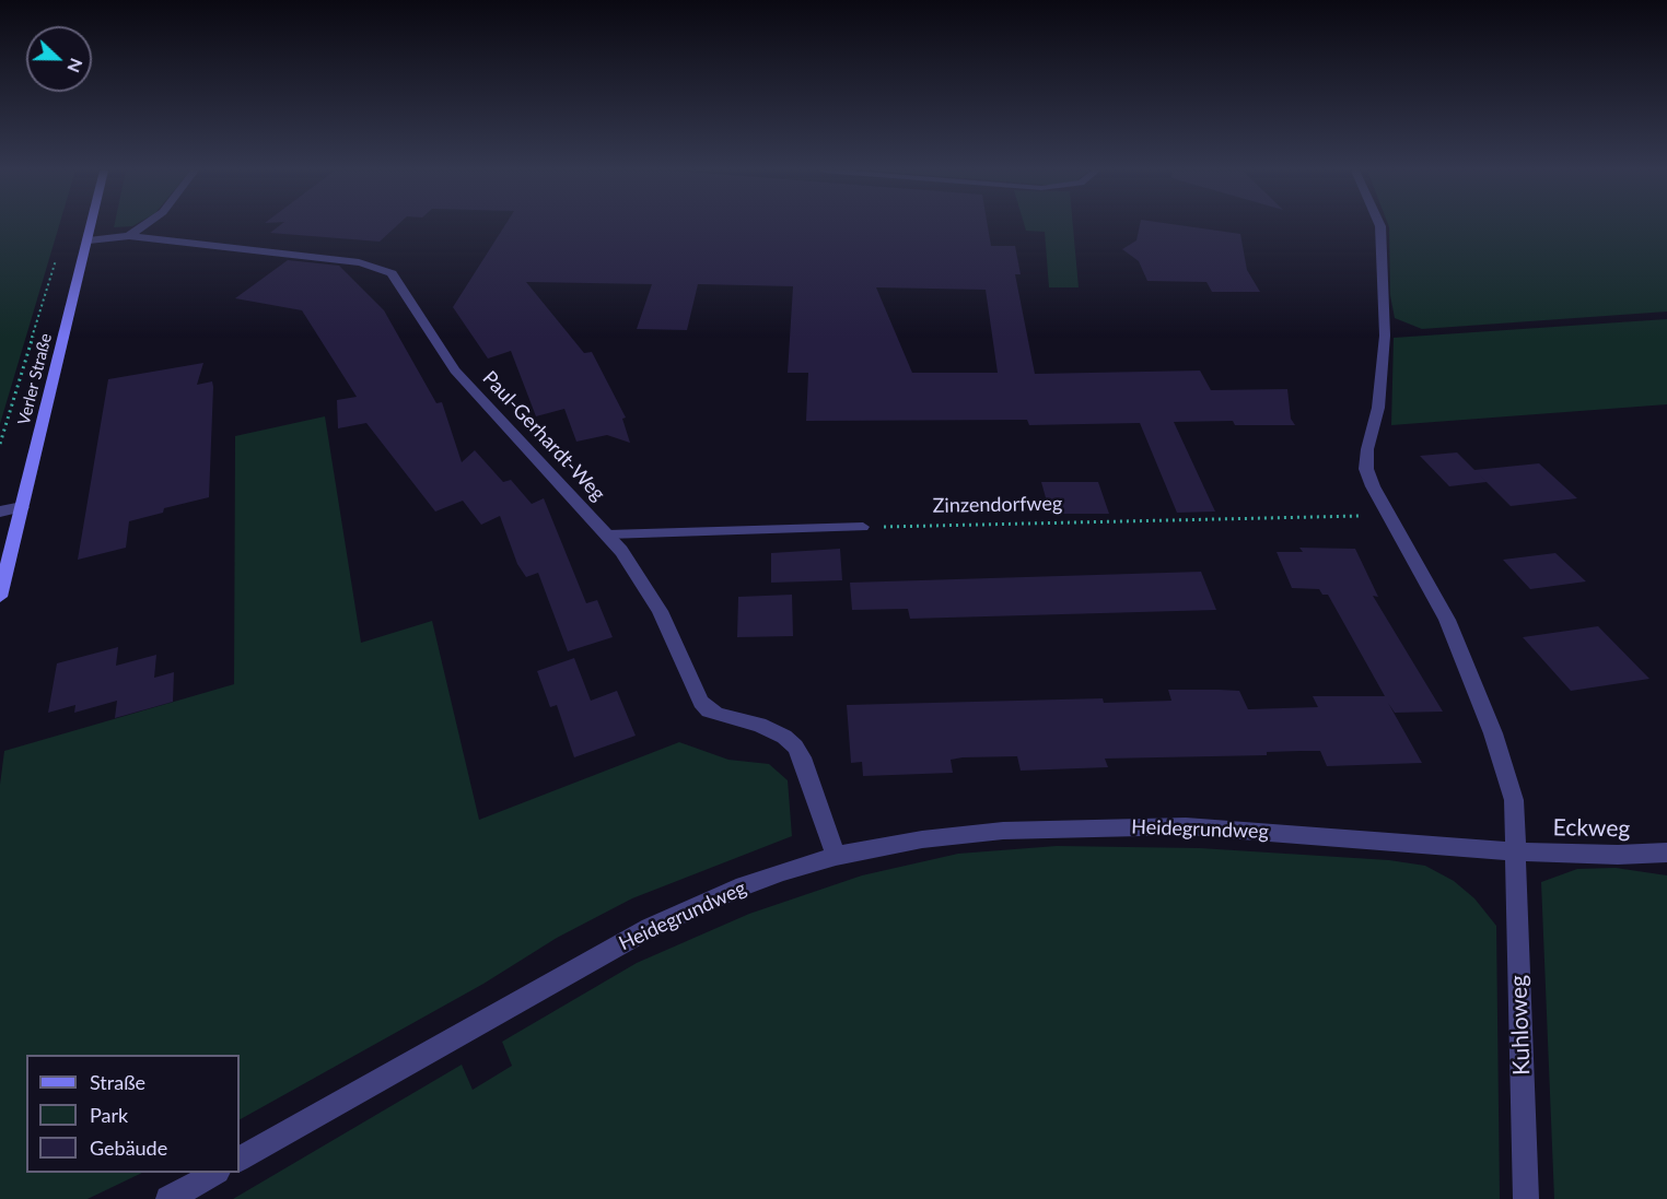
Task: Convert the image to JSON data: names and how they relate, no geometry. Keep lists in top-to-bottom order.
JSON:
{
  "streets": {
    "main road": ["Verler Straße"],
    "street": [
      "Paul-Gerhardt-Weg",
      "Eckweg",
      "Heidegrundweg",
      "Kuhloweg"
    ],
    "path": ["Zinzendorfweg"]
  },
  "crossings": [
    ["Verler Straße", "Paul-Gerhardt-Weg"],
    ["Paul-Gerhardt-Weg", "Heidegrundweg"],
    ["Eckweg", "Heidegrundweg"],
    ["Eckweg", "Kuhloweg"],
    ["Heidegrundweg", "Kuhloweg"]
  ],
  "legend": ["Straße", "Park", "Gebäude"],
  "north": "right"
}
